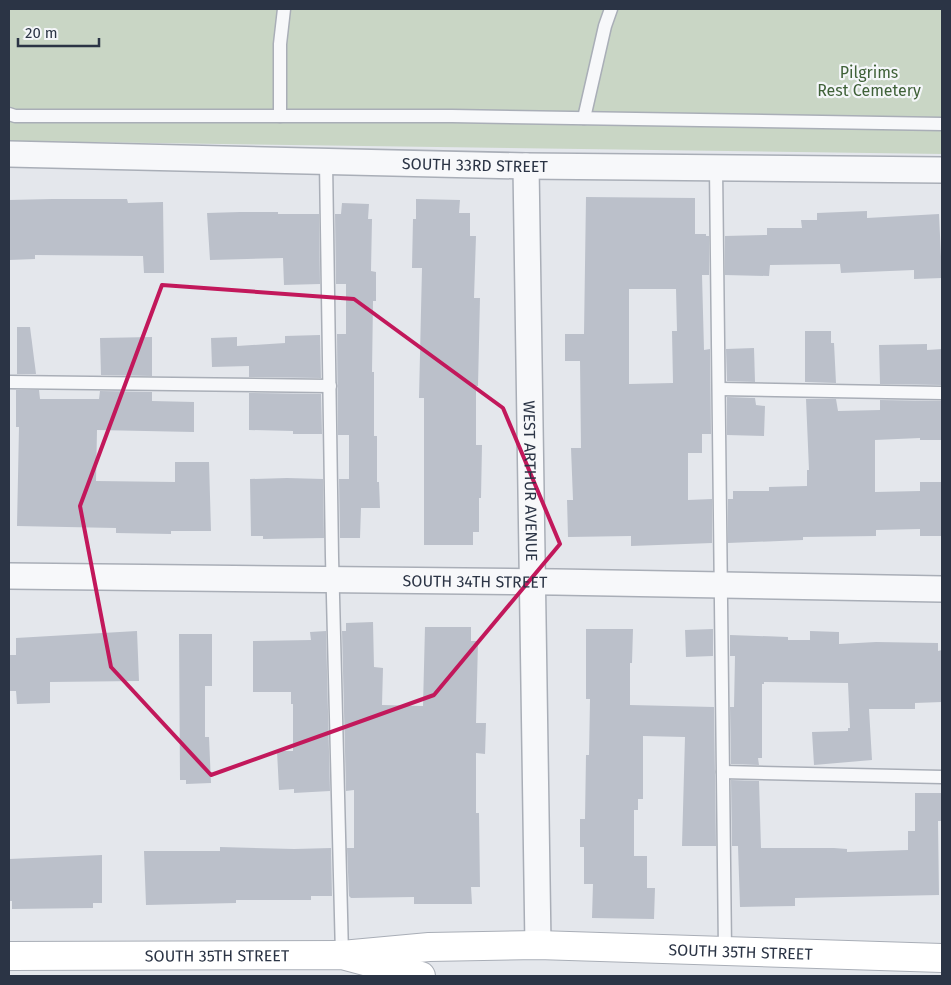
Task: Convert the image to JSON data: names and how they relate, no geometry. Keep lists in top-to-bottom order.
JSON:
{
  "streets": {
    "main road": ["SOUTH 35TH STREET"],
    "street": ["SOUTH 33RD STREET", "WEST ARTHUR AVENUE", "SOUTH 34TH STREET"]
  },
  "crossings": [
    ["SOUTH 33RD STREET", "WEST ARTHUR AVENUE"],
    ["WEST ARTHUR AVENUE", "SOUTH 34TH STREET"],
    ["WEST ARTHUR AVENUE", "SOUTH 35TH STREET"]
  ],
  "parks": ["Pilgrims Rest Cemetery"],
  "scale_bar": "20 m"
}
